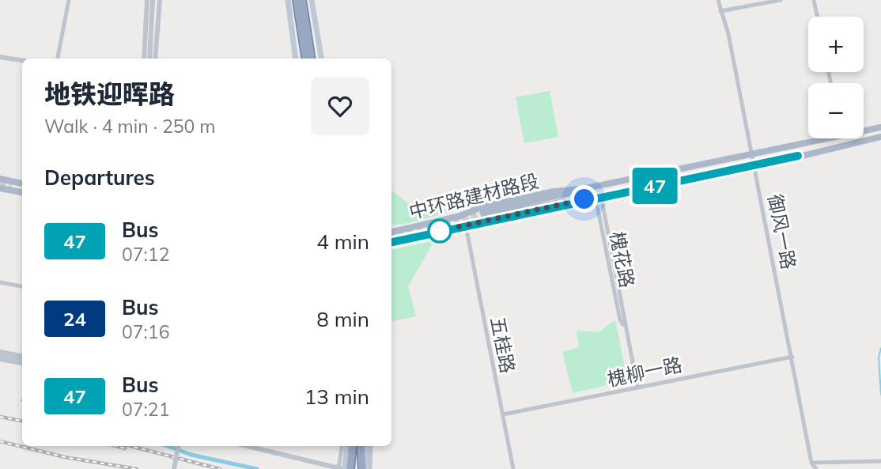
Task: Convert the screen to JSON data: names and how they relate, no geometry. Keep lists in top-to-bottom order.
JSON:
{
  "streets": {
    "main road": ["中环路建材路段"],
    "street": [
      "御风一路",
      "槐花路",
      "五桂路",
      "槐柳一路"
    ]
  },
  "crossings": [
    ["中环路建材路段", "御风一路"],
    ["中环路建材路段", "槐花路"],
    ["中环路建材路段", "五桂路"],
    ["御风一路", "槐柳一路"],
    ["槐花路", "槐柳一路"],
    ["五桂路", "槐柳一路"]
  ],
  "lines": ["bus line 47"],
  "page": {
    "on_map": "47",
    "map_buttons": ["+", "−"],
    "heading": [
      ["地铁迎晖路", "Walk · 4 min · 250 m"],
      "Departures"
    ],
    "list": [
      {
        "mark": "47",
        "name": "Bus",
        "note": "07:12",
        "value": "4 min"
      },
      {
        "mark": "24",
        "name": "Bus",
        "note": "07:16",
        "value": "8 min"
      },
      {
        "mark": "47",
        "name": "Bus",
        "note": "07:21",
        "value": "13 min"
      }
    ]
  }
}
